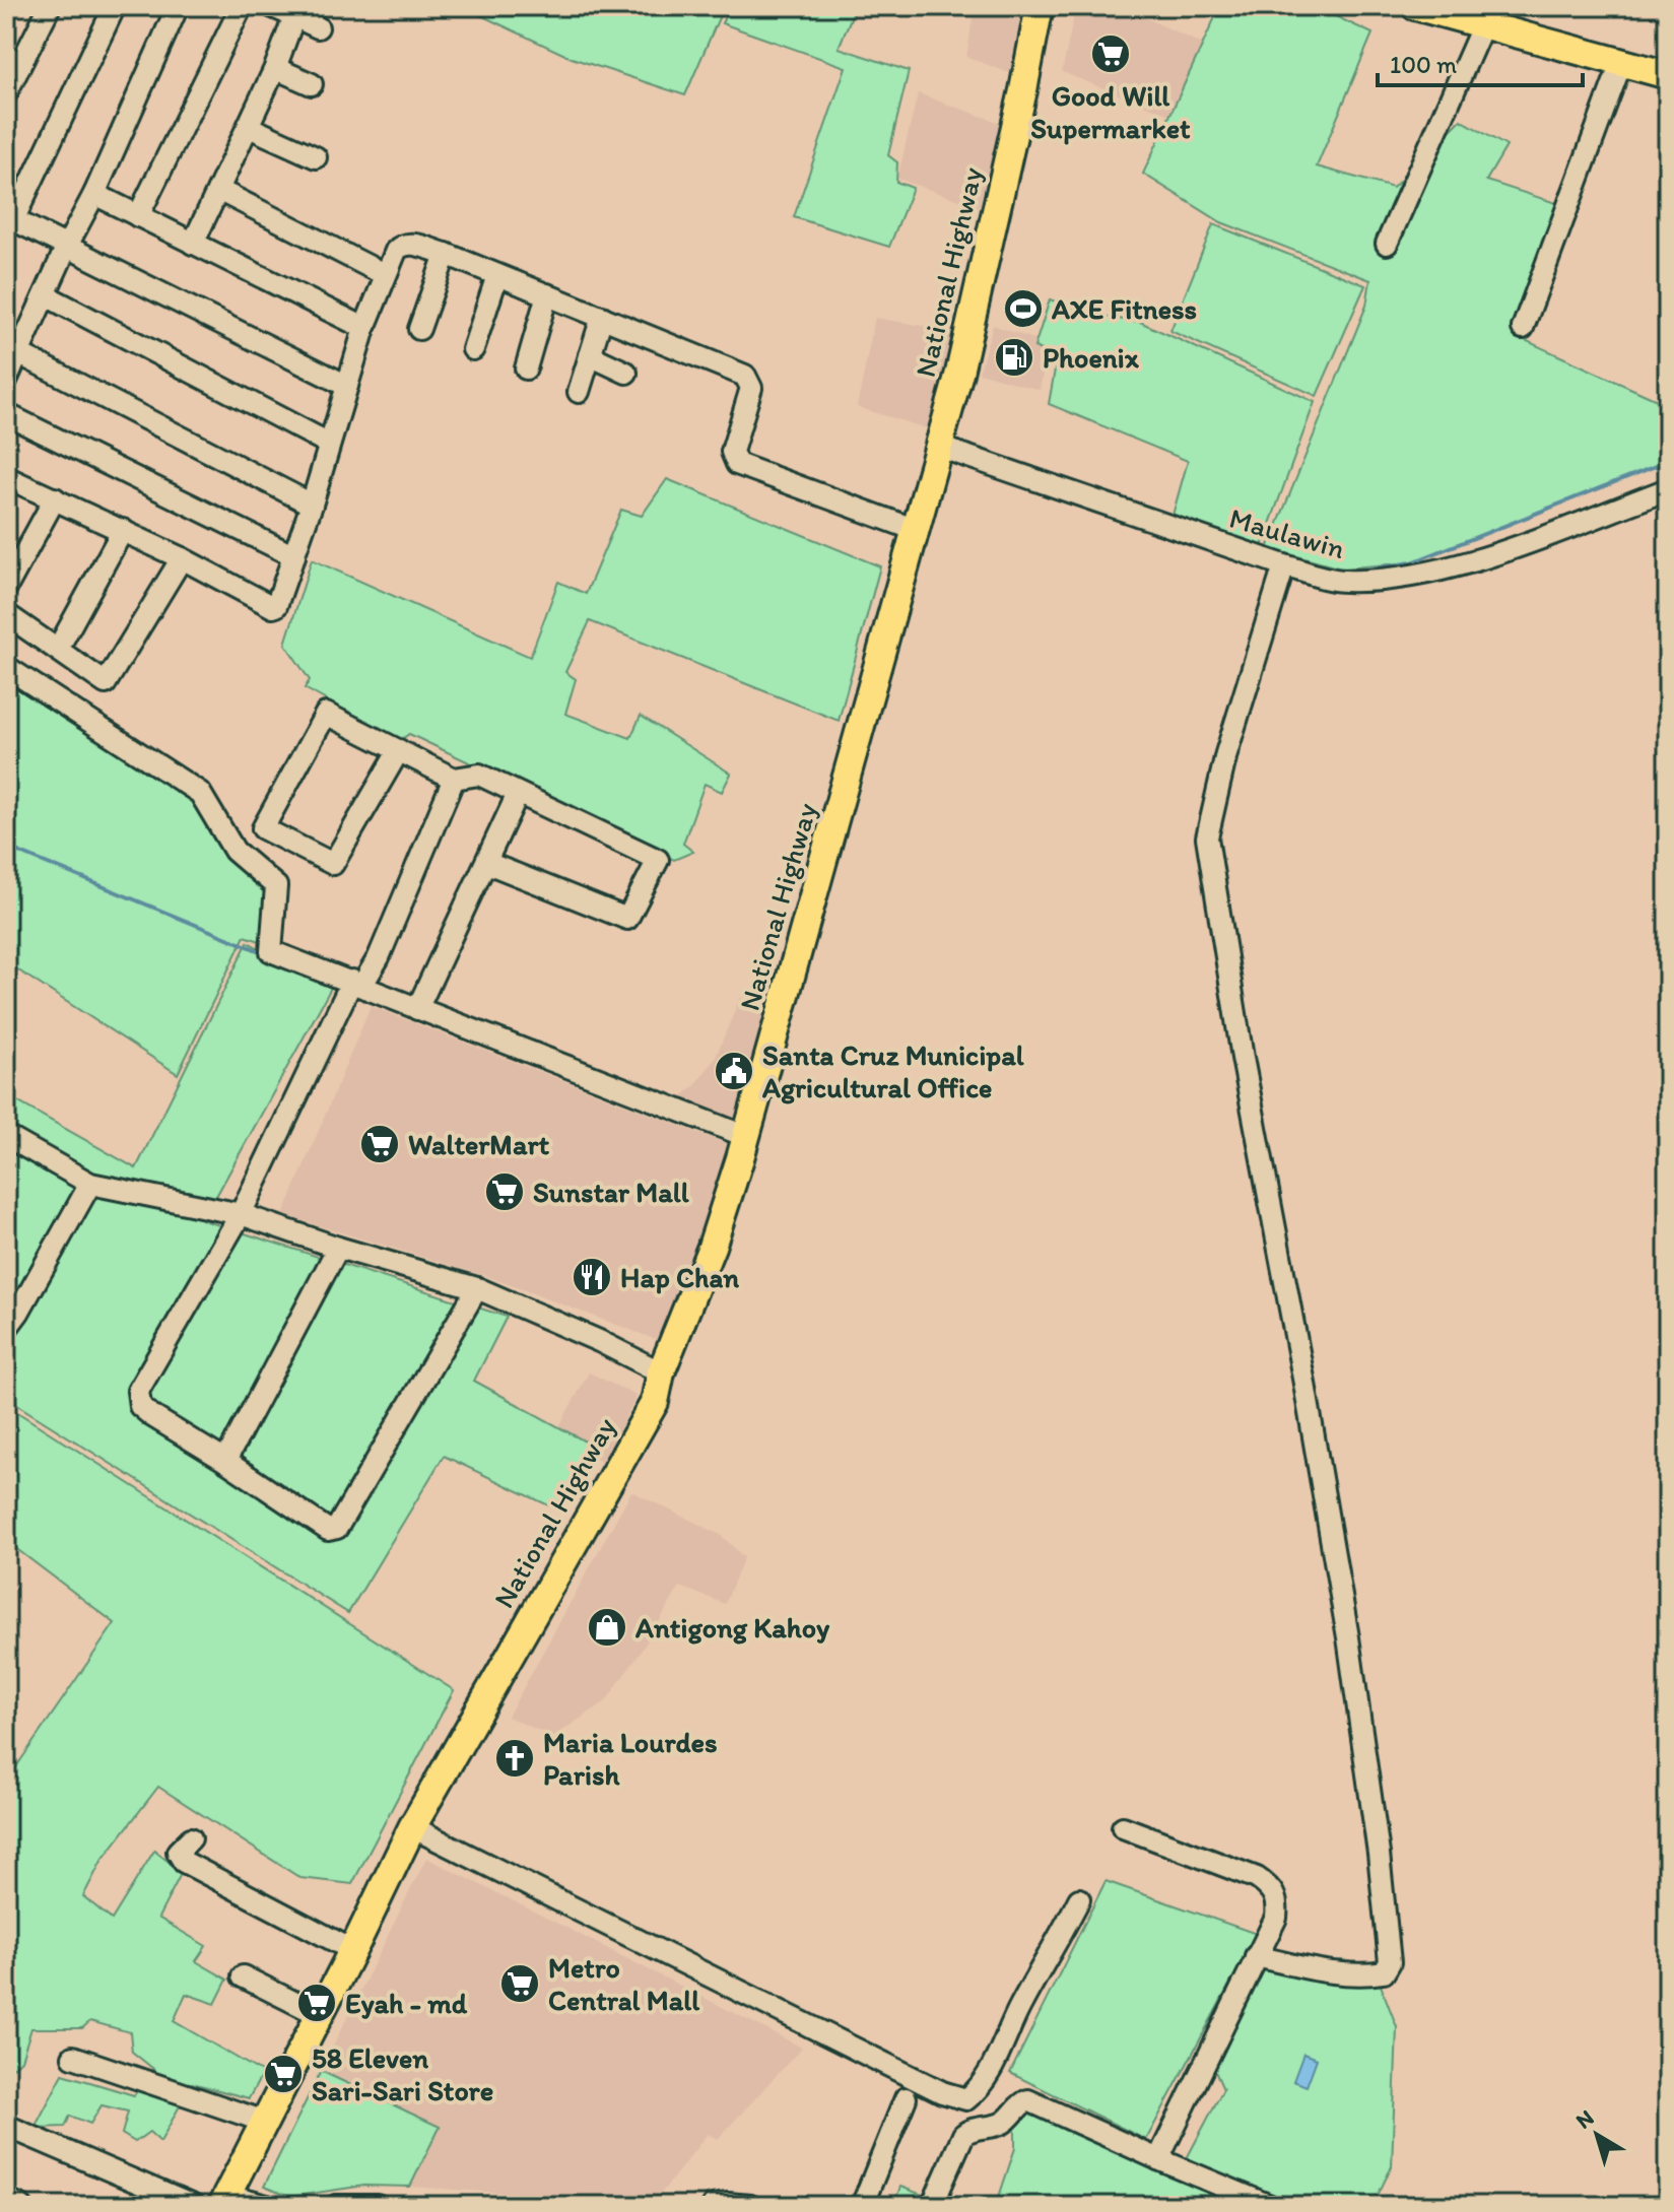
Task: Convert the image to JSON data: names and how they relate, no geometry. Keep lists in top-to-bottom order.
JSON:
{
  "streets": {
    "main road": ["National Highway"],
    "street": ["Maulawin"]
  },
  "crossings": [
    ["National Highway", "Maulawin"]
  ],
  "places": {
    "supermarket": [
      "Good Will Supermarket",
      "WalterMart",
      "Sunstar Mall",
      "Metro Central Mall",
      "Eyah - md",
      "58 Eleven Sari-Sari Store"
    ],
    "sports": ["AXE Fitness"],
    "fuel station": ["Phoenix"],
    "public building": ["Santa Cruz Municipal Agricultural Office"],
    "restaurant": ["Hap Chan"],
    "shop": ["Antigong Kahoy"],
    "church": ["Maria Lourdes Parish"]
  },
  "scale_bar": "100 m",
  "north": "top left"
}
